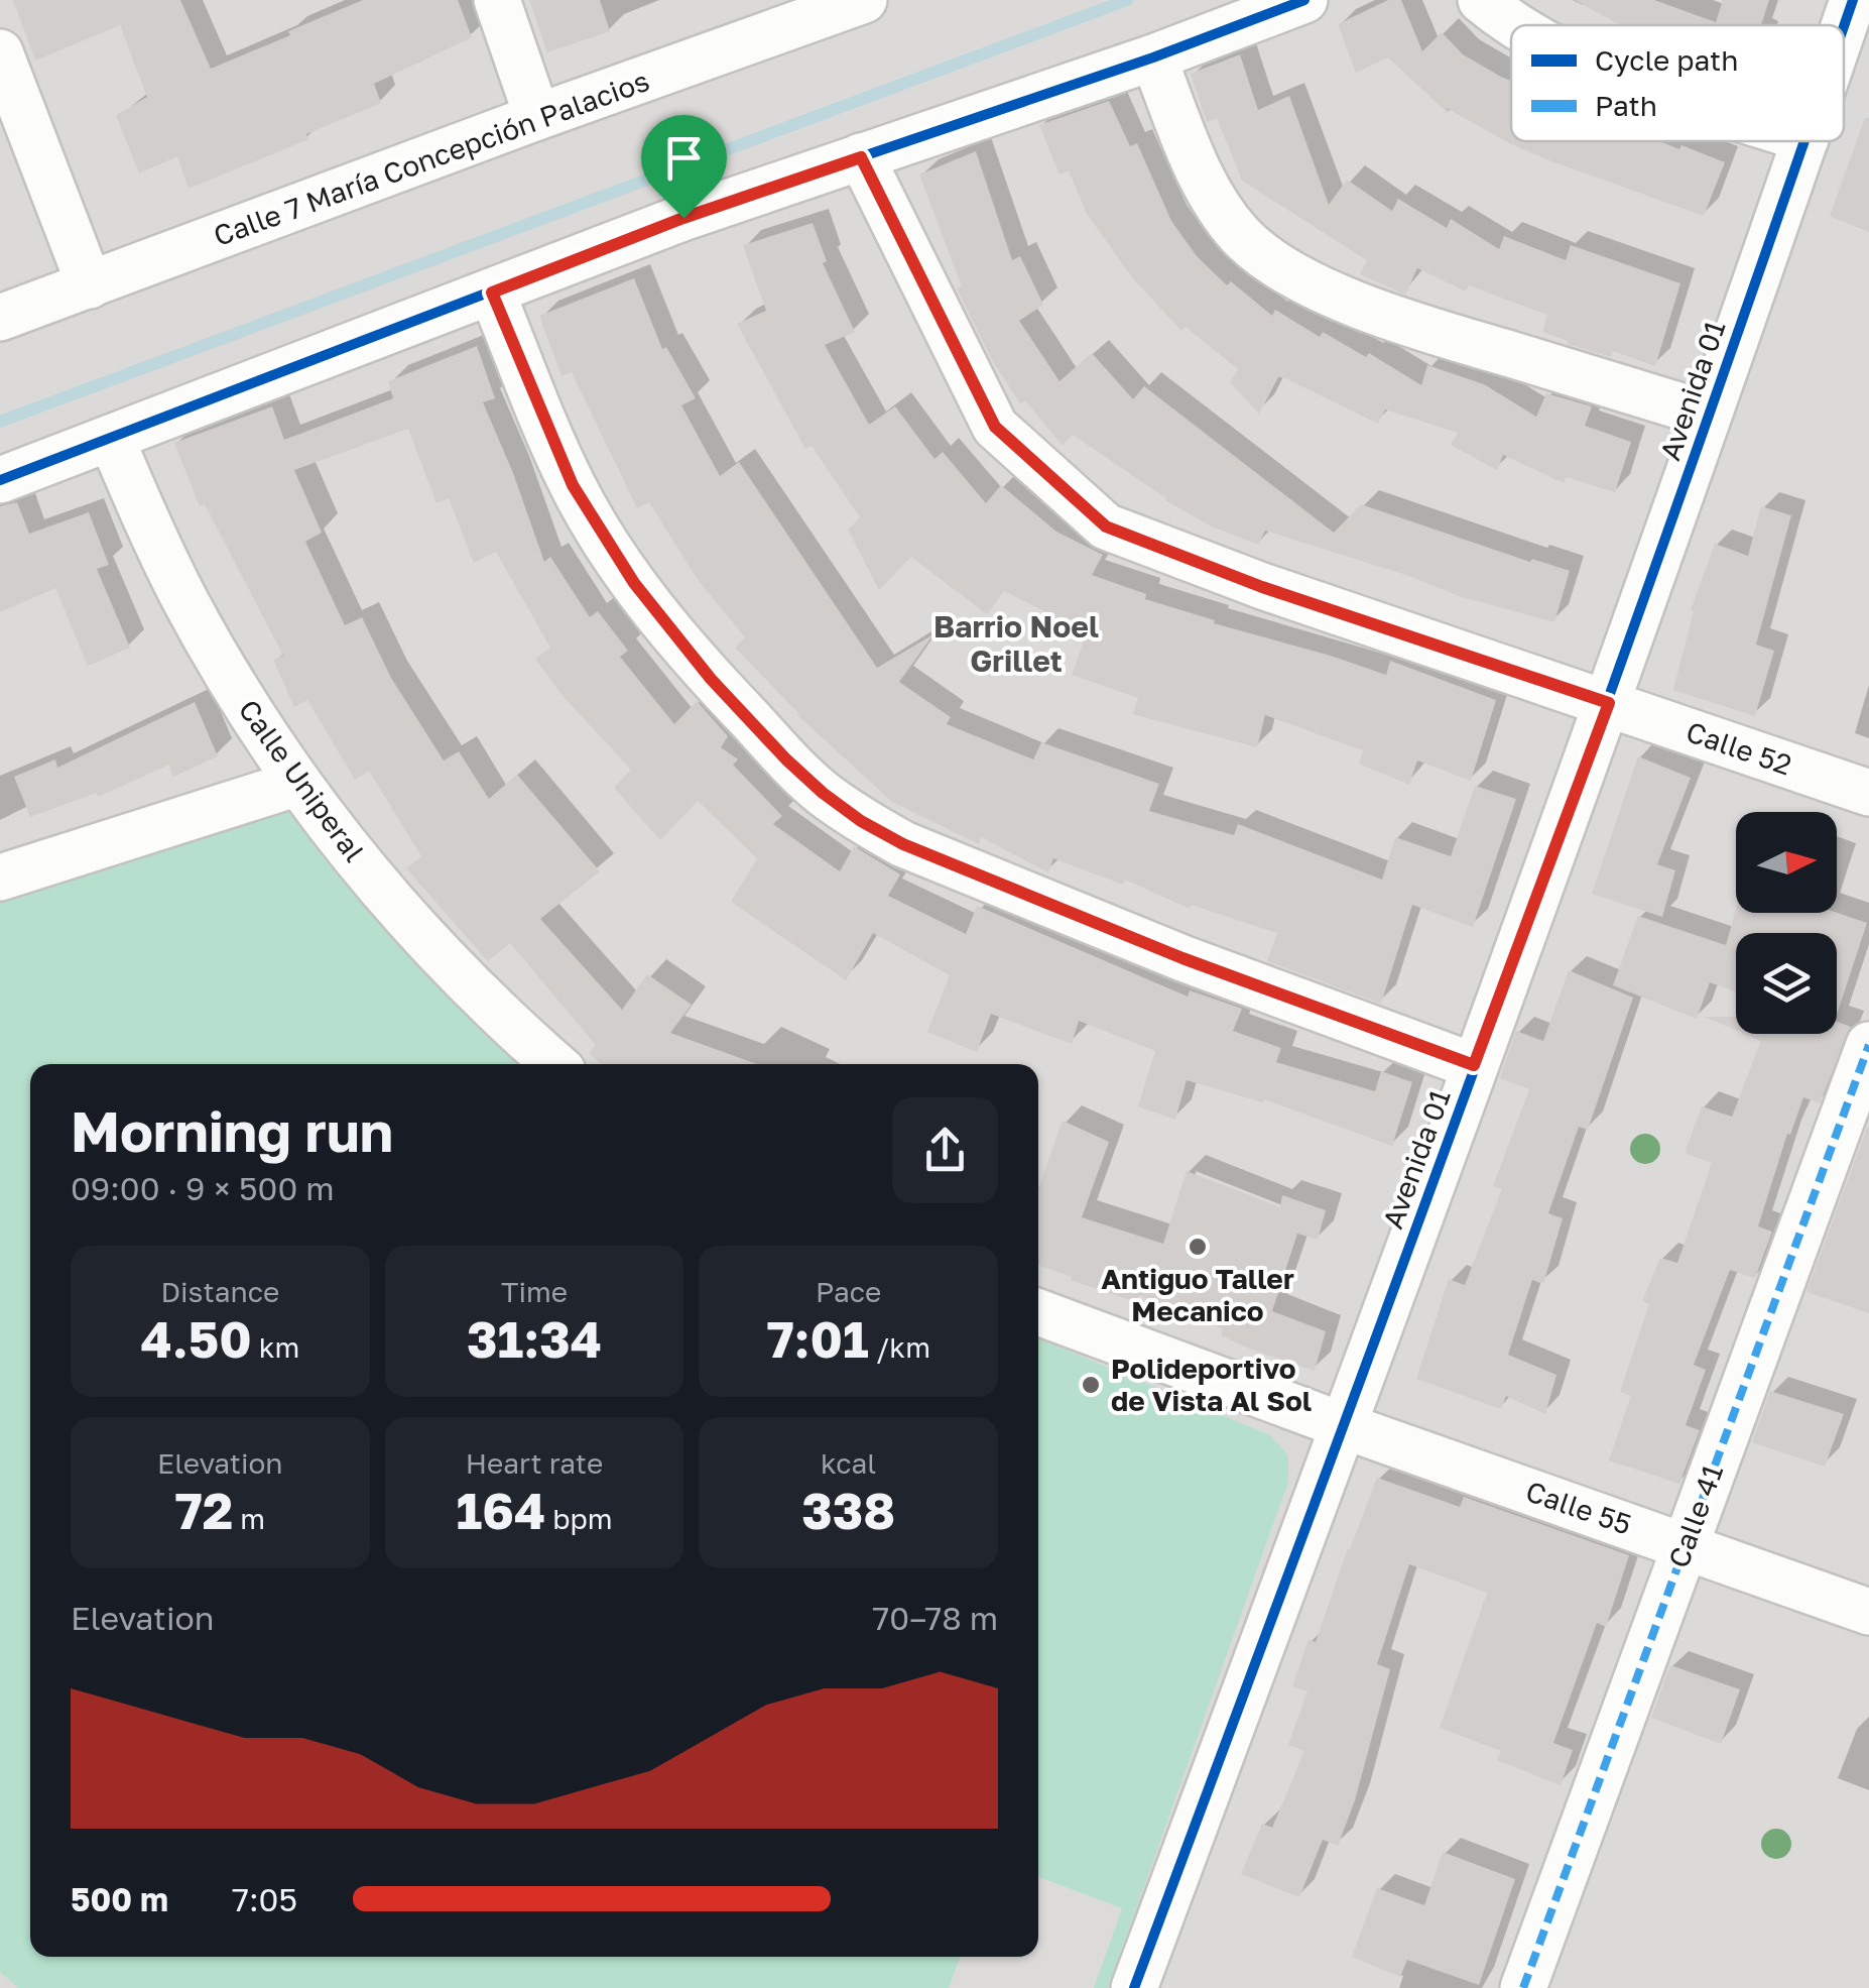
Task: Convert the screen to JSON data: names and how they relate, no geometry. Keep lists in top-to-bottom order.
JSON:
{
  "streets": {
    "street": [
      "Calle 7 María Concepción Palacios",
      "Avenida 01",
      "Calle 52",
      "Calle Uniperal",
      "Calle 55",
      "Calle 41"
    ]
  },
  "crossings": [
    ["Avenida 01", "Calle 52"],
    ["Avenida 01", "Calle 55"],
    ["Calle 55", "Calle 41"]
  ],
  "districts": ["Barrio Noel Grillet"],
  "places": ["Antiguo Taller Mecanico", "Polideportivo de Vista Al Sol"],
  "legend": ["Cycle path", "Path"],
  "north": "right",
  "page": {
    "heading": ["Morning run", "09:00 · 9 × 500 m"],
    "stats": [
      ["Distance", "4.50 km"],
      ["Time", "31:34"],
      ["Pace", "7:01 /km"],
      ["Elevation", "72 m"],
      ["Heart rate", "164 bpm"],
      ["kcal", "338"]
    ],
    "chart": ["Elevation", "70–78 m"],
    "list": [
      {
        "name": "500 m",
        "note": "7:05"
      }
    ]
  }
}
